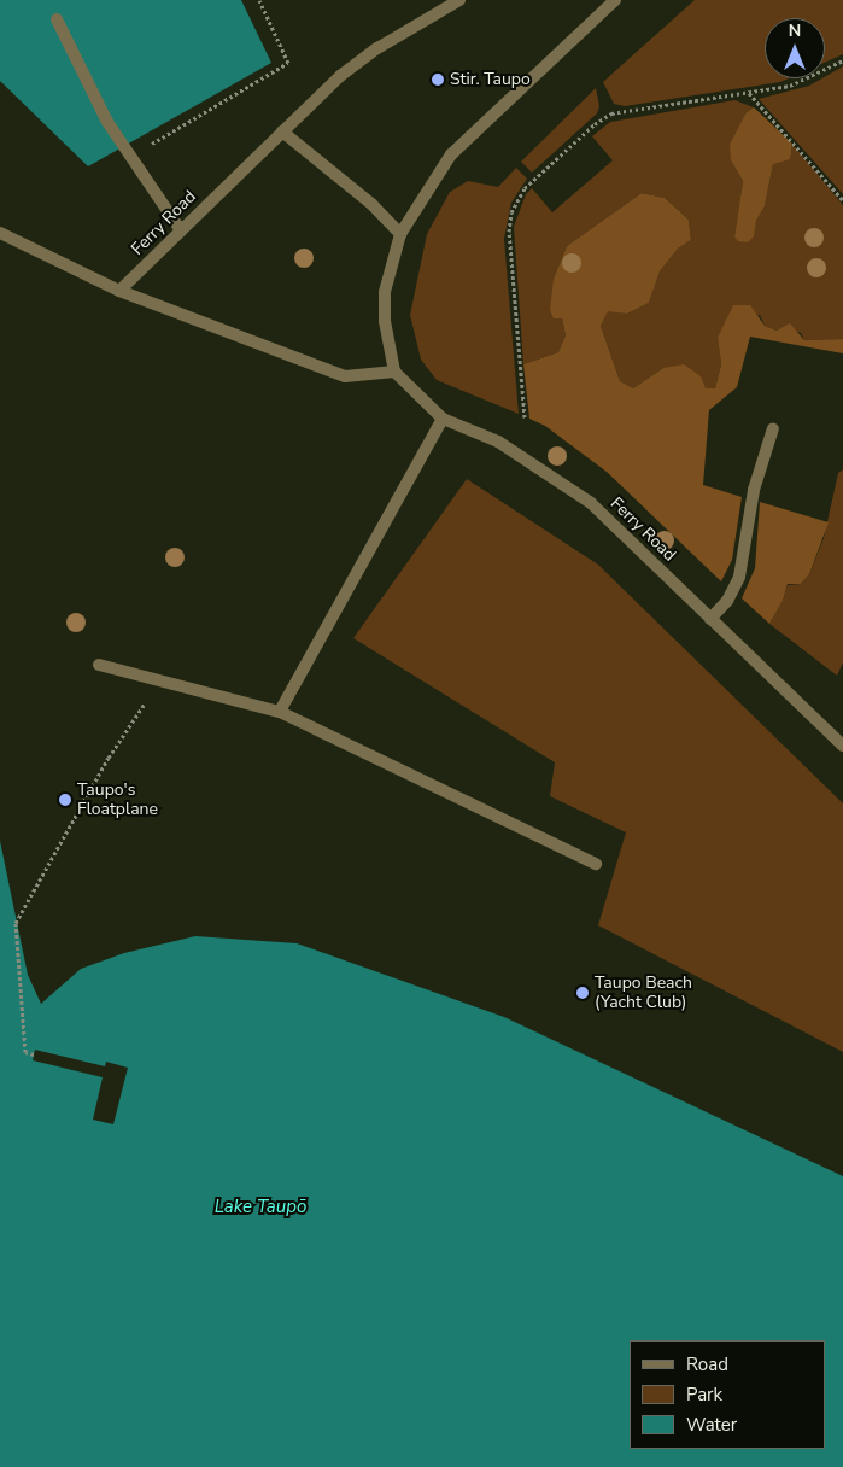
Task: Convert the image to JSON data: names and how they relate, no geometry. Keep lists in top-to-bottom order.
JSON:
{
  "streets": {
    "street": ["Ferry Road"]
  },
  "water": ["Lake Taupō"],
  "places": ["Stir. Taupo", "Taupo's Floatplane", "Taupo Beach (Yacht Club)"],
  "legend": ["Road", "Park", "Water"],
  "north": "top"
}
